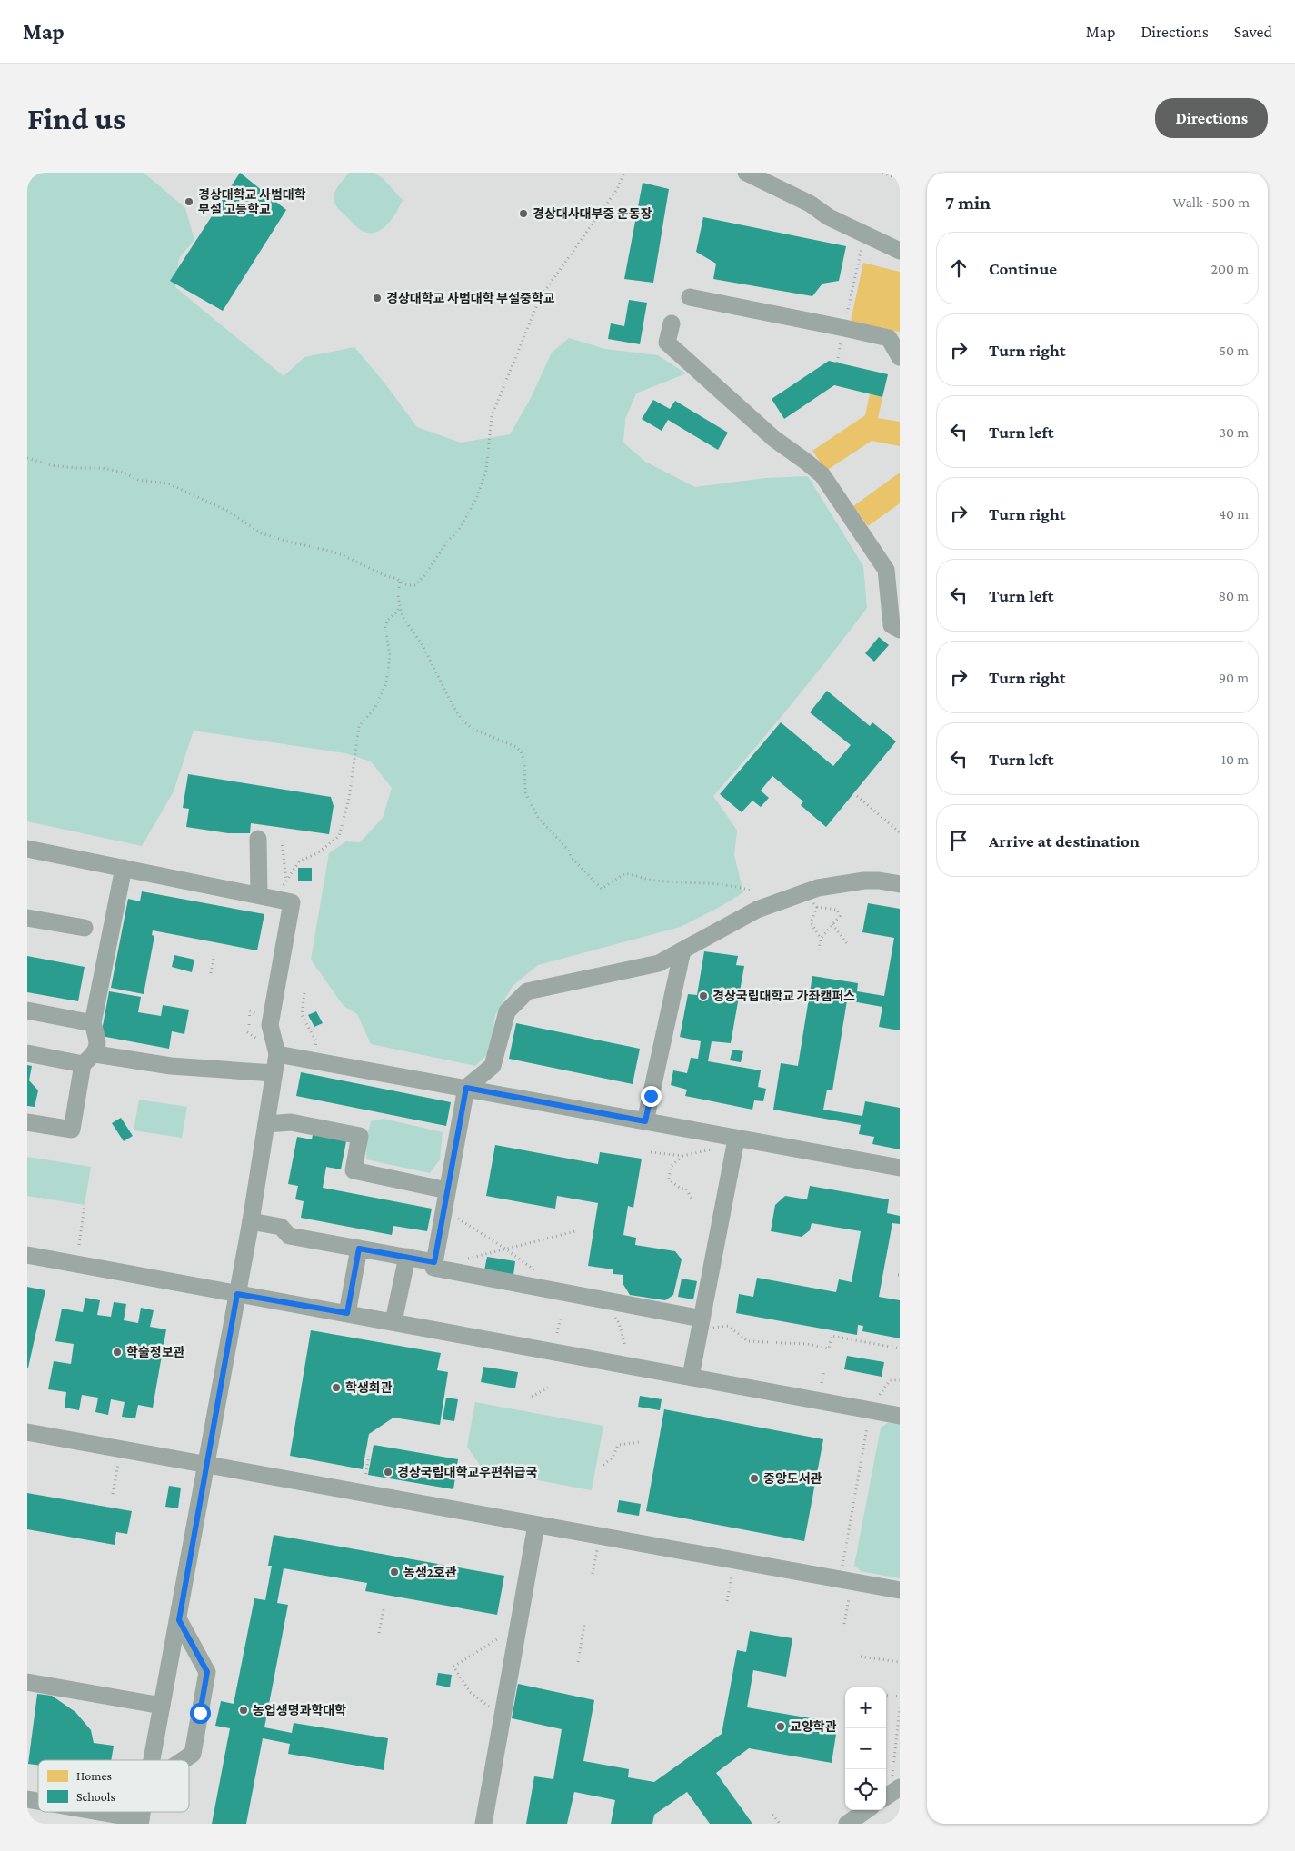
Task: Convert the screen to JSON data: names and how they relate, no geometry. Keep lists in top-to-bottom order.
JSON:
{
  "places": [
    "경상대학교 사범대학 부설 고등학교",
    "경상대사대부중 운동장",
    "경상대학교 사범대학 부설중학교",
    "경상국립대학교 가좌캠퍼스",
    "학술정보관",
    "학생회관",
    "경상국립대학교우편취급국",
    "중앙도서관",
    "농생2호관",
    "농업생명과학대학",
    "교양학관"
  ],
  "legend": ["Homes", "Schools"],
  "page": {
    "header": "Map",
    "nav": ["Map", "Directions", "Saved"],
    "buttons": "Directions",
    "title": "Find us",
    "heading": ["7 min", "Walk · 500 m"],
    "list": [
      ["Continue", "200 m"],
      ["Turn right", "50 m"],
      ["Turn left", "30 m"],
      ["Turn right", "40 m"],
      ["Turn left", "80 m"],
      ["Turn right", "90 m"],
      ["Turn left", "10 m"],
      "Arrive at destination"
    ],
    "map_buttons": ["+", "−"]
  }
}
